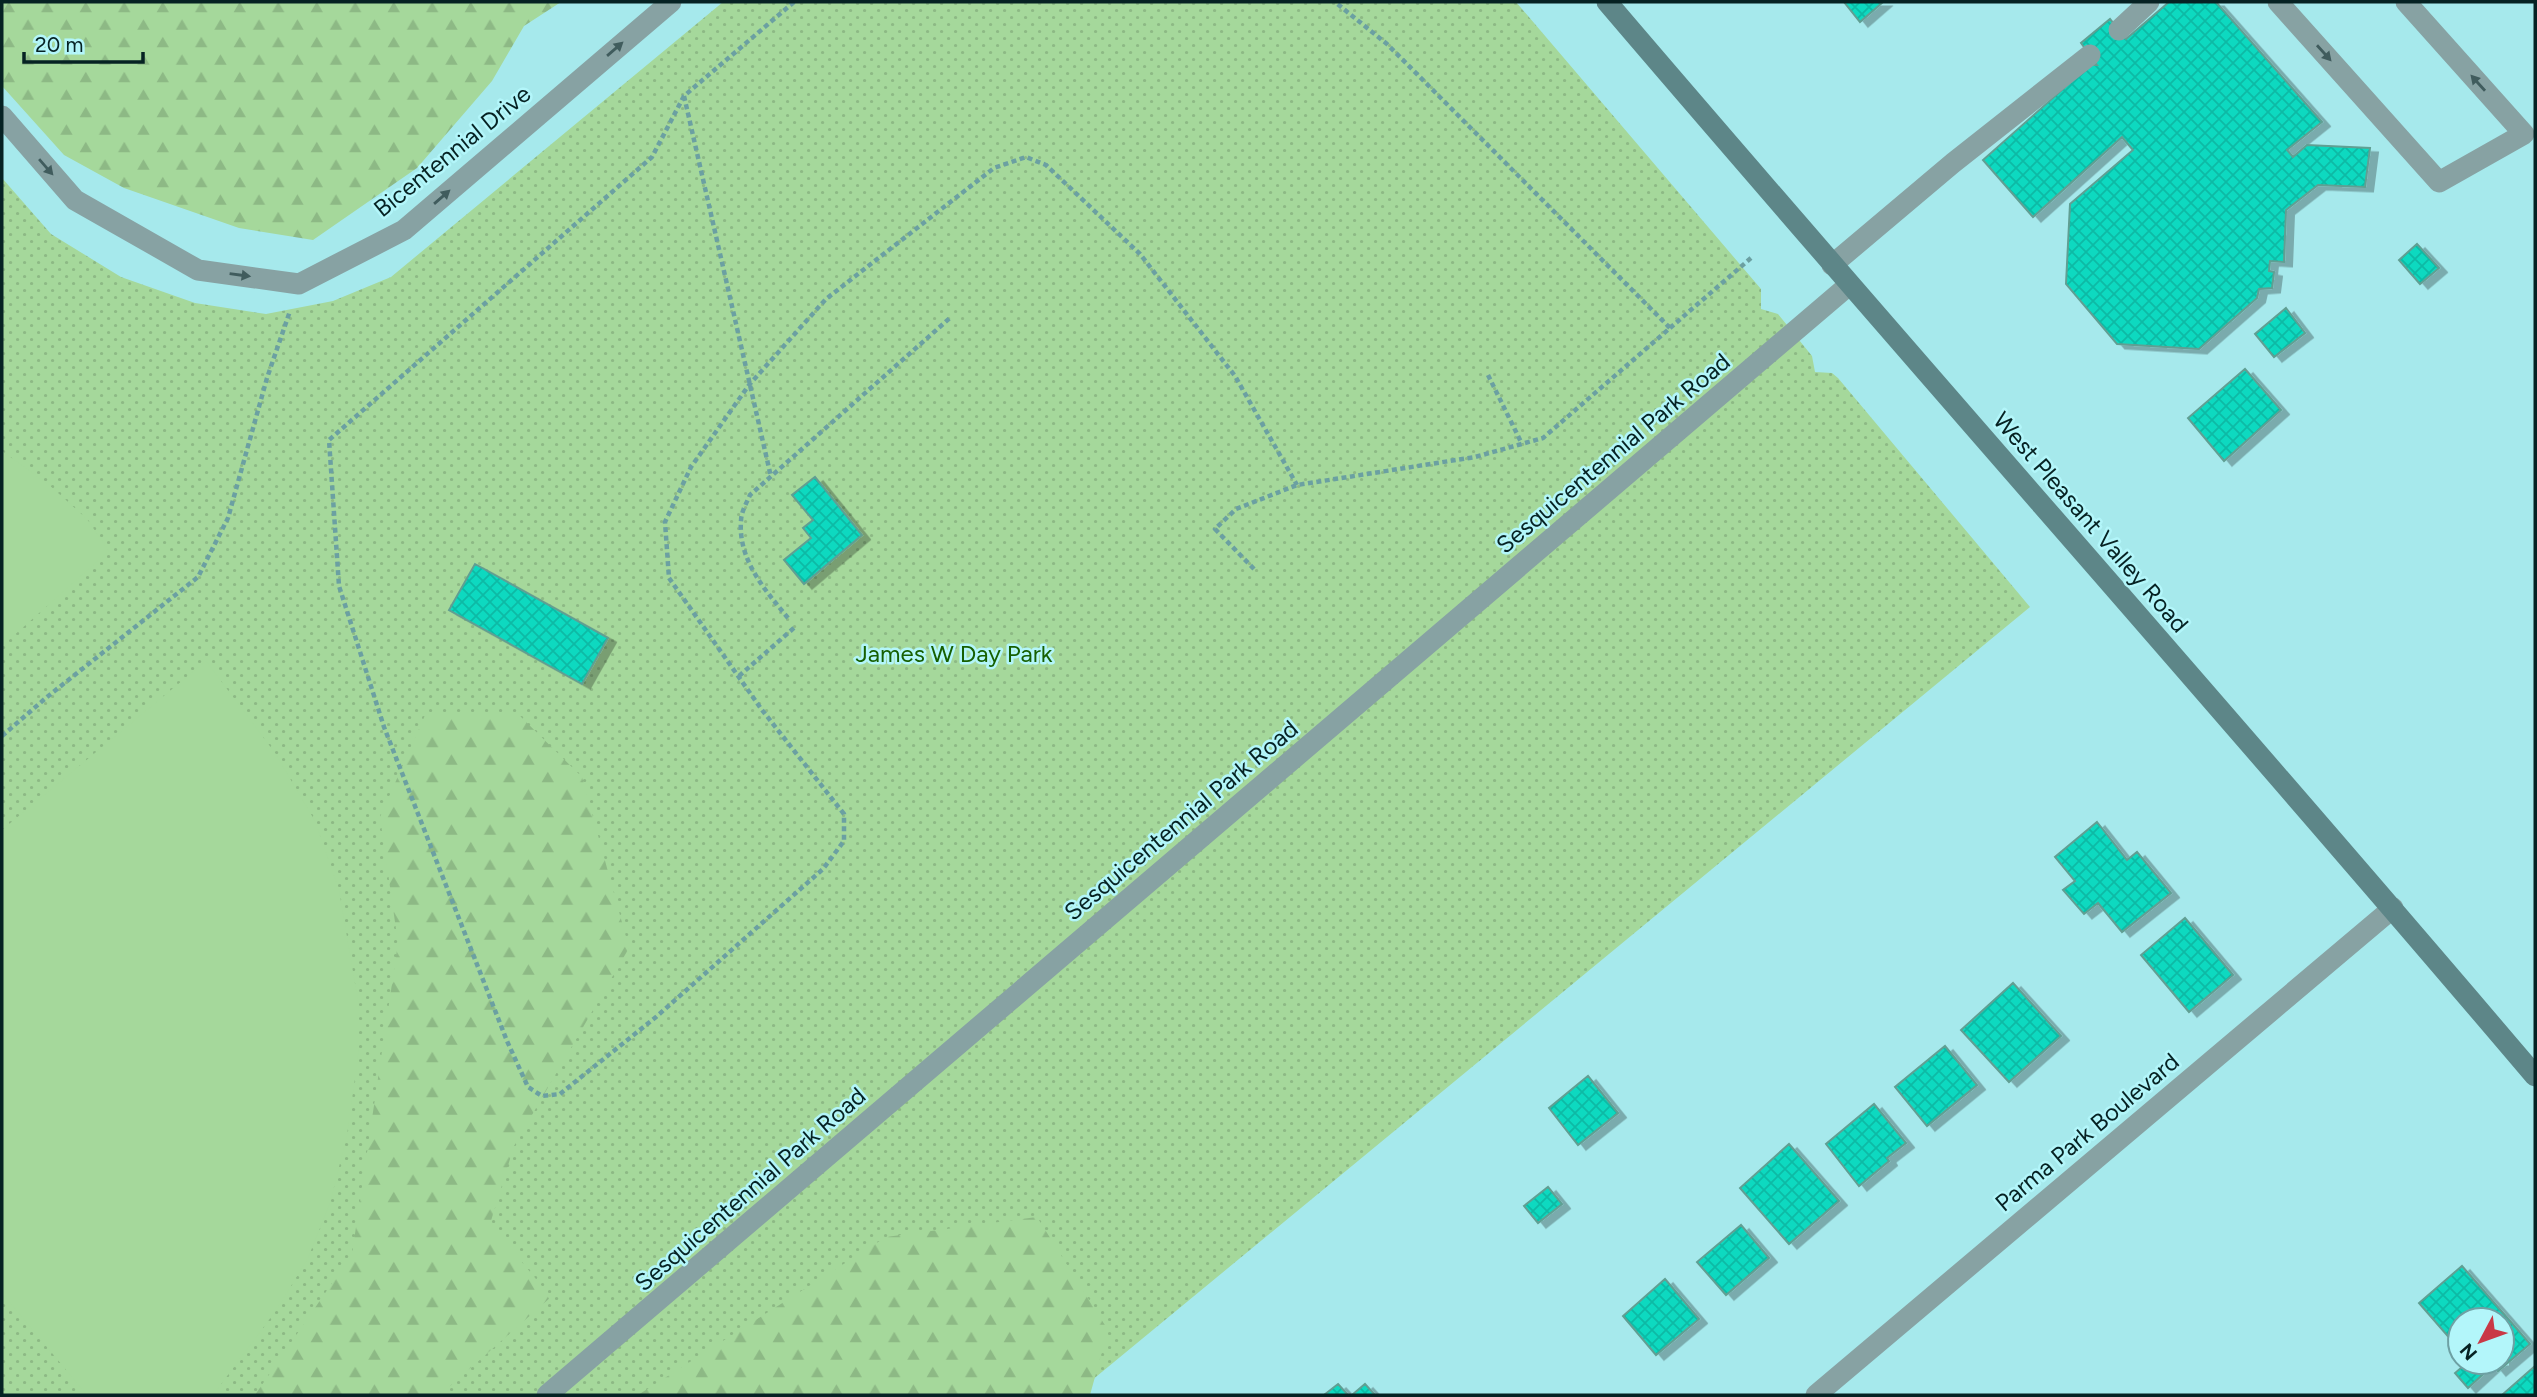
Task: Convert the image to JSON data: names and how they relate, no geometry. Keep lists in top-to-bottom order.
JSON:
{
  "streets": {
    "main road": ["West Pleasant Valley Road"],
    "street": ["Bicentennial Drive", "Sesquicentennial Park Road", "Parma Park Boulevard"]
  },
  "crossings": [
    ["Sesquicentennial Park Road", "West Pleasant Valley Road"],
    ["West Pleasant Valley Road", "Parma Park Boulevard"]
  ],
  "one_way": ["Bicentennial Drive"],
  "parks": ["James W Day Park"],
  "scale_bar": "20 m",
  "north": "bottom left"
}
